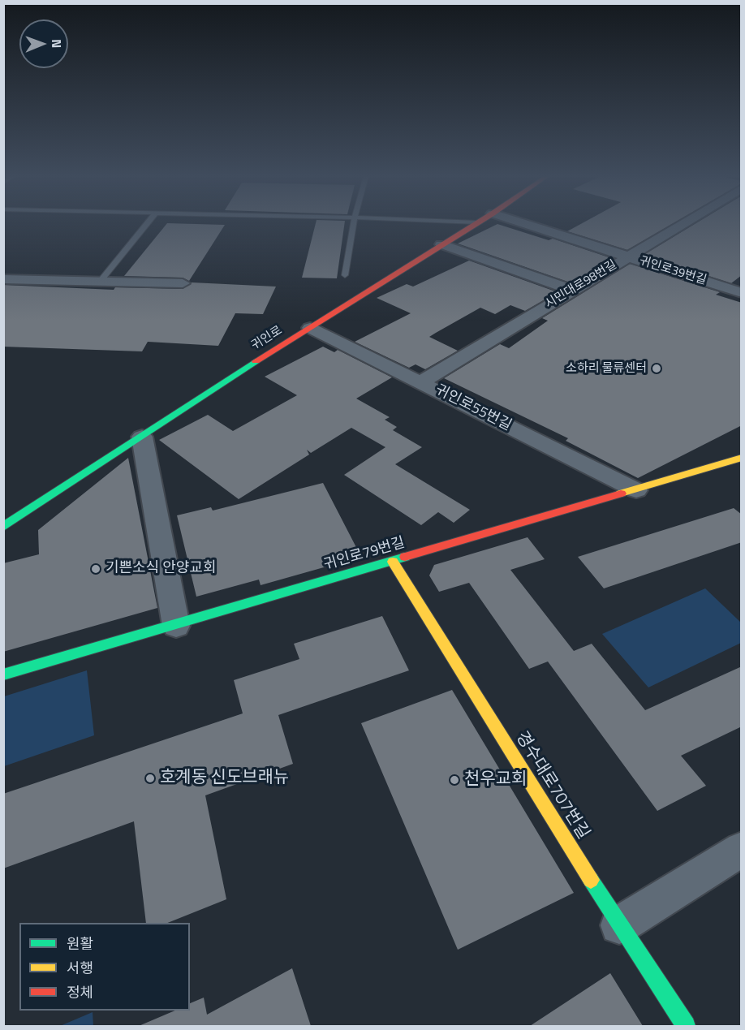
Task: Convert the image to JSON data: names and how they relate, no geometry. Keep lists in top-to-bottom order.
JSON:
{
  "streets": {
    "street": [
      "귀인로39번길",
      "시민대로98번길",
      "귀인로",
      "귀인로55번길",
      "귀인로79번길",
      "경수대로707번길"
    ]
  },
  "crossings": [
    ["귀인로39번길", "시민대로98번길"],
    ["시민대로98번길", "귀인로55번길"],
    ["귀인로", "귀인로55번길"],
    ["귀인로55번길", "귀인로79번길"],
    ["귀인로79번길", "경수대로707번길"]
  ],
  "places": [
    "소하리 물류센터",
    "기쁜소식 안양교회",
    "호계동 신도브래뉴",
    "천우교회"
  ],
  "legend": ["원활", "서행", "정체"],
  "north": "right"
}
